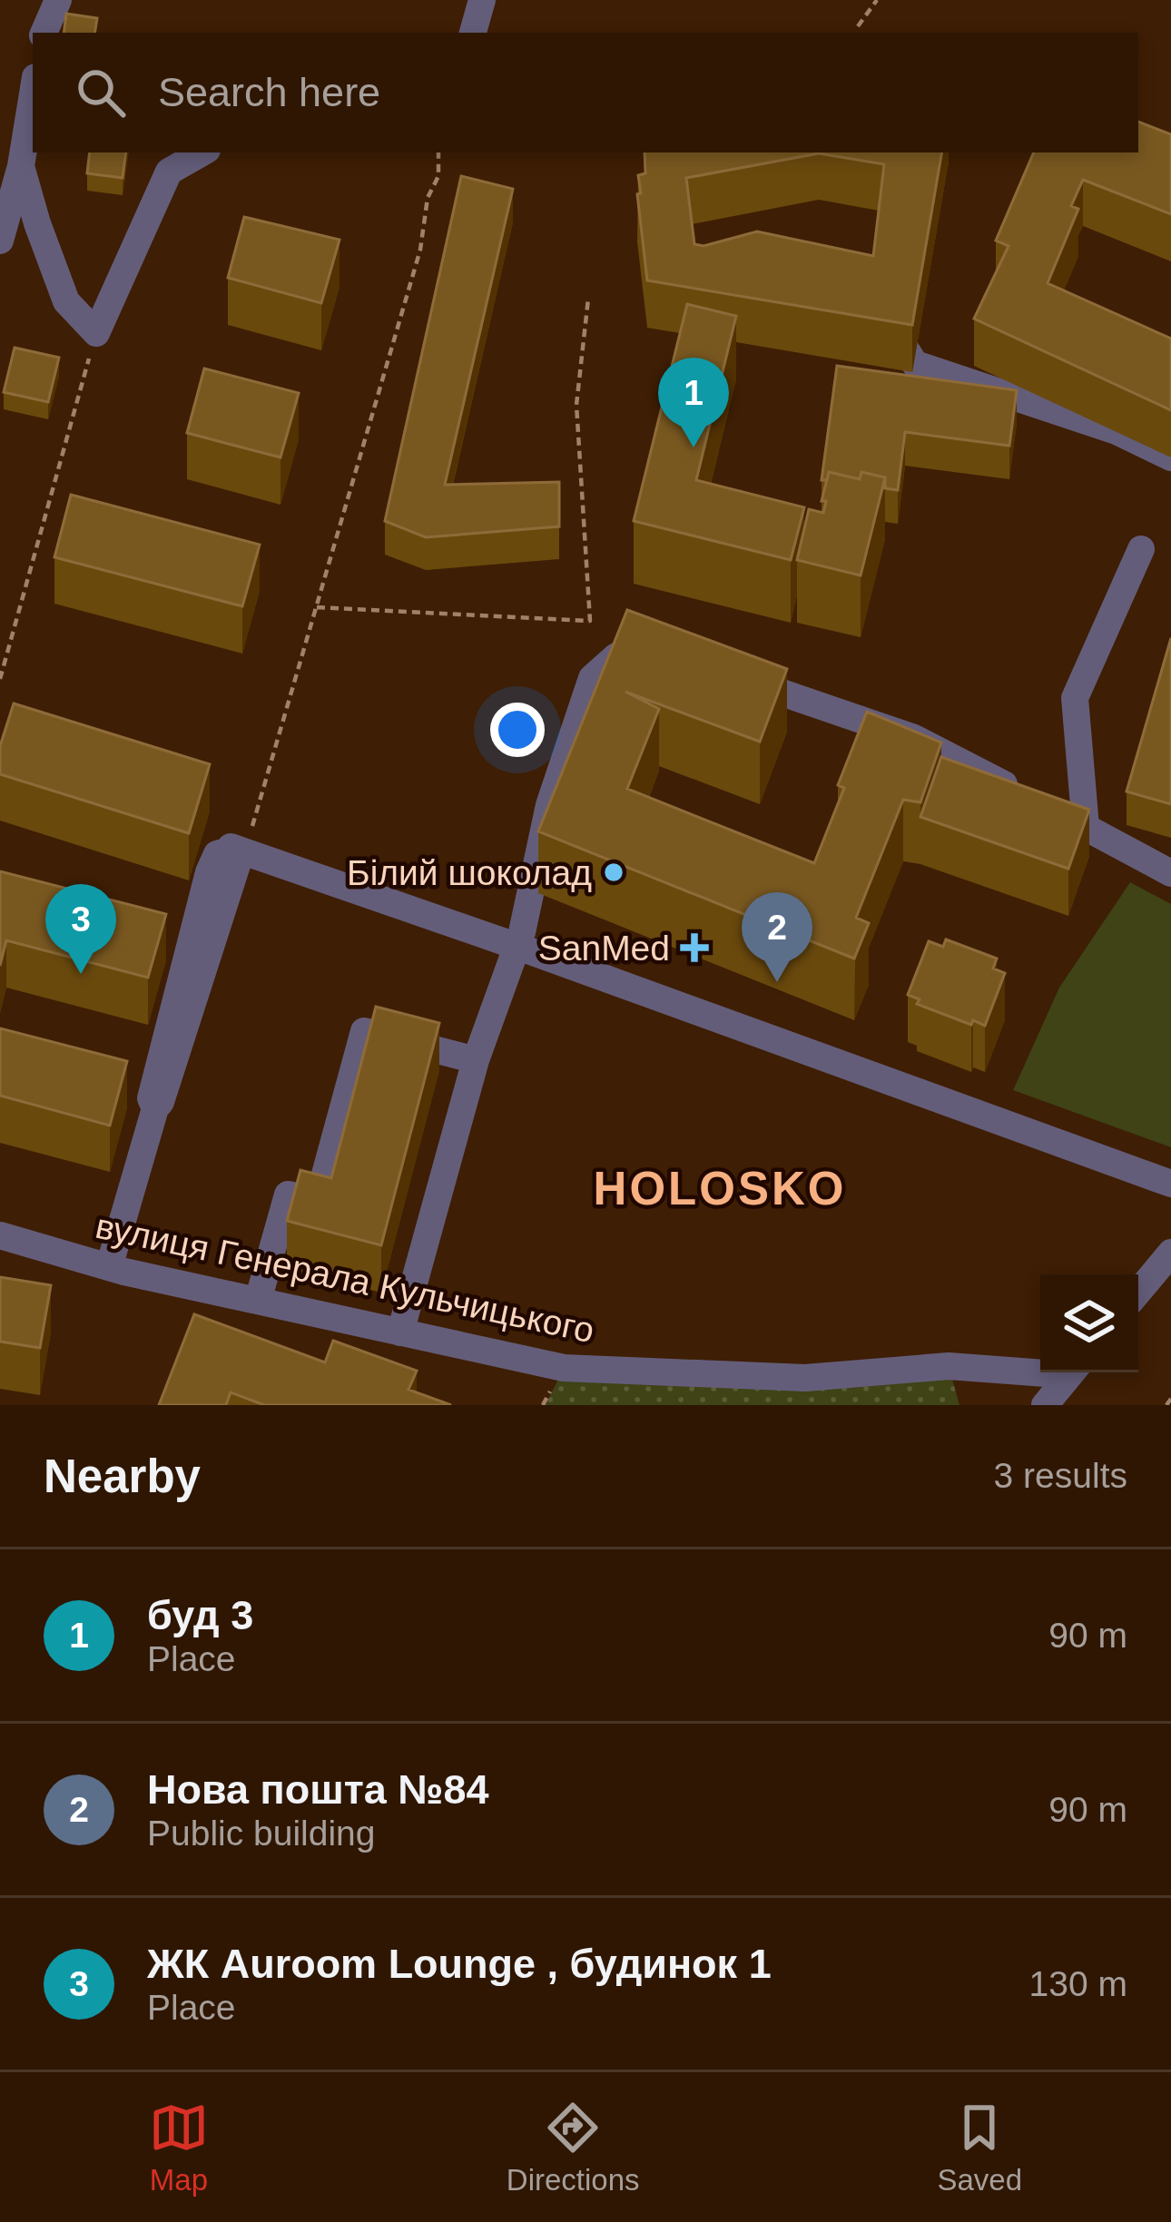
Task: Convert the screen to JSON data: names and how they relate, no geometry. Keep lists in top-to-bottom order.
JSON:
{
  "streets": {
    "street": ["вулиця Генерала Кульчицького"]
  },
  "districts": ["HOLOSKO"],
  "places": {
    "other": ["Білий шоколад"],
    "health": ["SanMed"]
  },
  "page": {
    "search": "Search here",
    "pins": ["1", "3", "2"],
    "heading": ["Nearby", "3 results"],
    "list": [
      {
        "mark": "1",
        "name": "буд 3",
        "note": "Place",
        "value": "90 m"
      },
      {
        "mark": "2",
        "name": "Нова пошта №84",
        "note": "Public building",
        "value": "90 m"
      },
      {
        "mark": "3",
        "name": "ЖК Auroom Lounge , будинок 1",
        "note": "Place",
        "value": "130 m"
      }
    ],
    "nav": ["Map", "Directions", "Saved"]
  }
}
